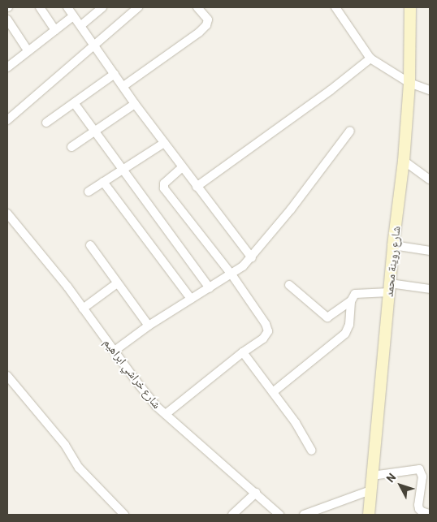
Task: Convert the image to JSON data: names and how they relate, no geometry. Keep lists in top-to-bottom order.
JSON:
{
  "streets": {
    "main road": ["شارع روينة محمد"],
    "street": ["شارع خراشي ابراهيم"]
  },
  "north": "top left"
}
